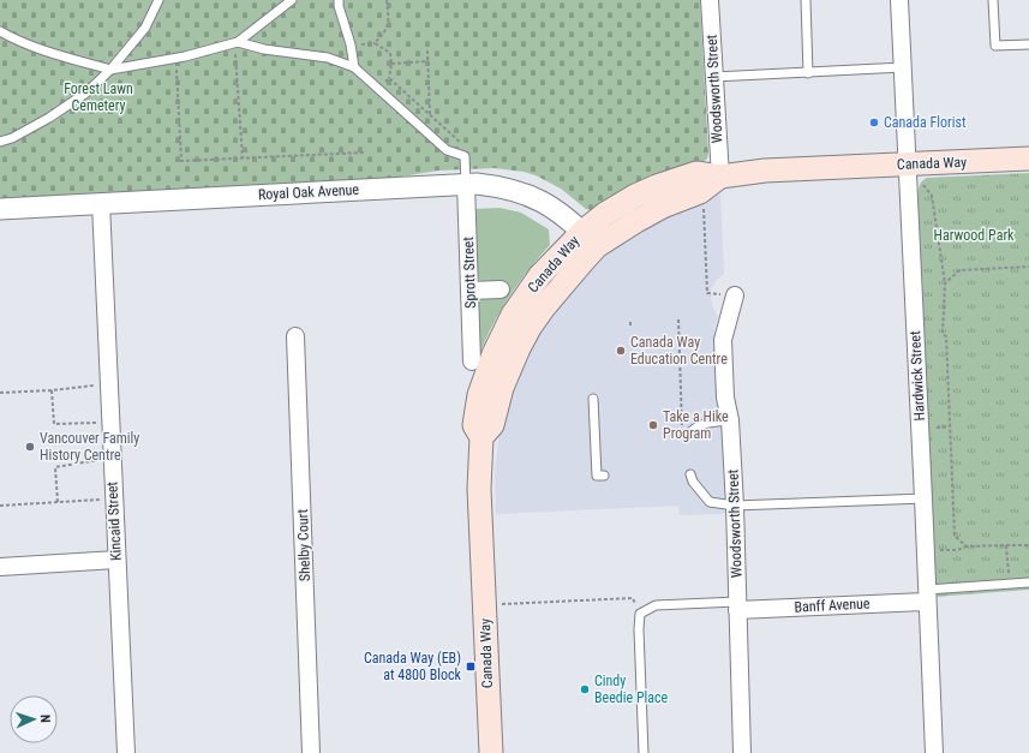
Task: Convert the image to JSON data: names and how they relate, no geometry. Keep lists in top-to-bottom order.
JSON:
{
  "streets": {
    "main road": ["Canada Way"],
    "street": [
      "Woodsworth Street",
      "Royal Oak Avenue",
      "Sprott Street",
      "Hardwick Street",
      "Kincaid Street",
      "Shelby Court",
      "Banff Avenue"
    ]
  },
  "crossings": [
    ["Woodsworth Street", "Canada Way"],
    ["Woodsworth Street", "Banff Avenue"],
    ["Canada Way", "Royal Oak Avenue"],
    ["Canada Way", "Hardwick Street"],
    ["Royal Oak Avenue", "Sprott Street"],
    ["Royal Oak Avenue", "Kincaid Street"],
    ["Hardwick Street", "Banff Avenue"]
  ],
  "parks": ["Forest Lawn Cemetery", "Harwood Park"],
  "places": {
    "other": [
      "Canada Florist",
      "Canada Way Education Centre",
      "Take a Hike Program",
      "Vancouver Family History Centre",
      "Cindy Beedie Place"
    ],
    "transit": ["Canada Way (EB) at 4800 Block"]
  },
  "north": "right"
}
